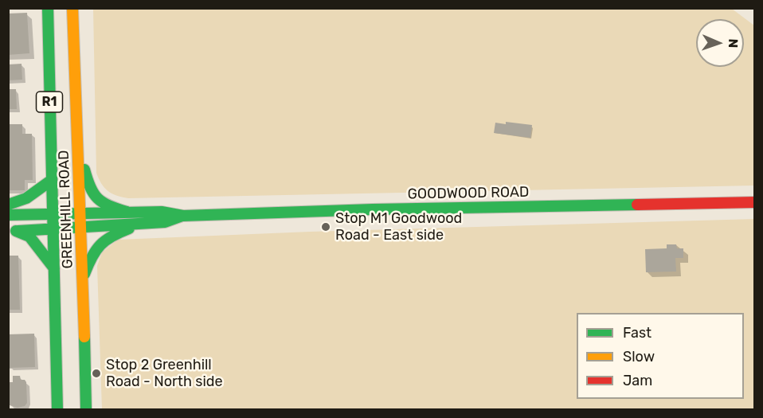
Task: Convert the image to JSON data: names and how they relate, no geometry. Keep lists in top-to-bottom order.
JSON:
{
  "streets": {
    "main road": ["R1", "GOODWOOD ROAD", "GREENHILL ROAD"]
  },
  "crossings": [
    ["GOODWOOD ROAD", "GREENHILL ROAD"]
  ],
  "places": ["Stop M1 Goodwood Road - East side", "Stop 2 Greenhill Road - North side"],
  "legend": ["Fast", "Slow", "Jam"],
  "north": "right"
}
